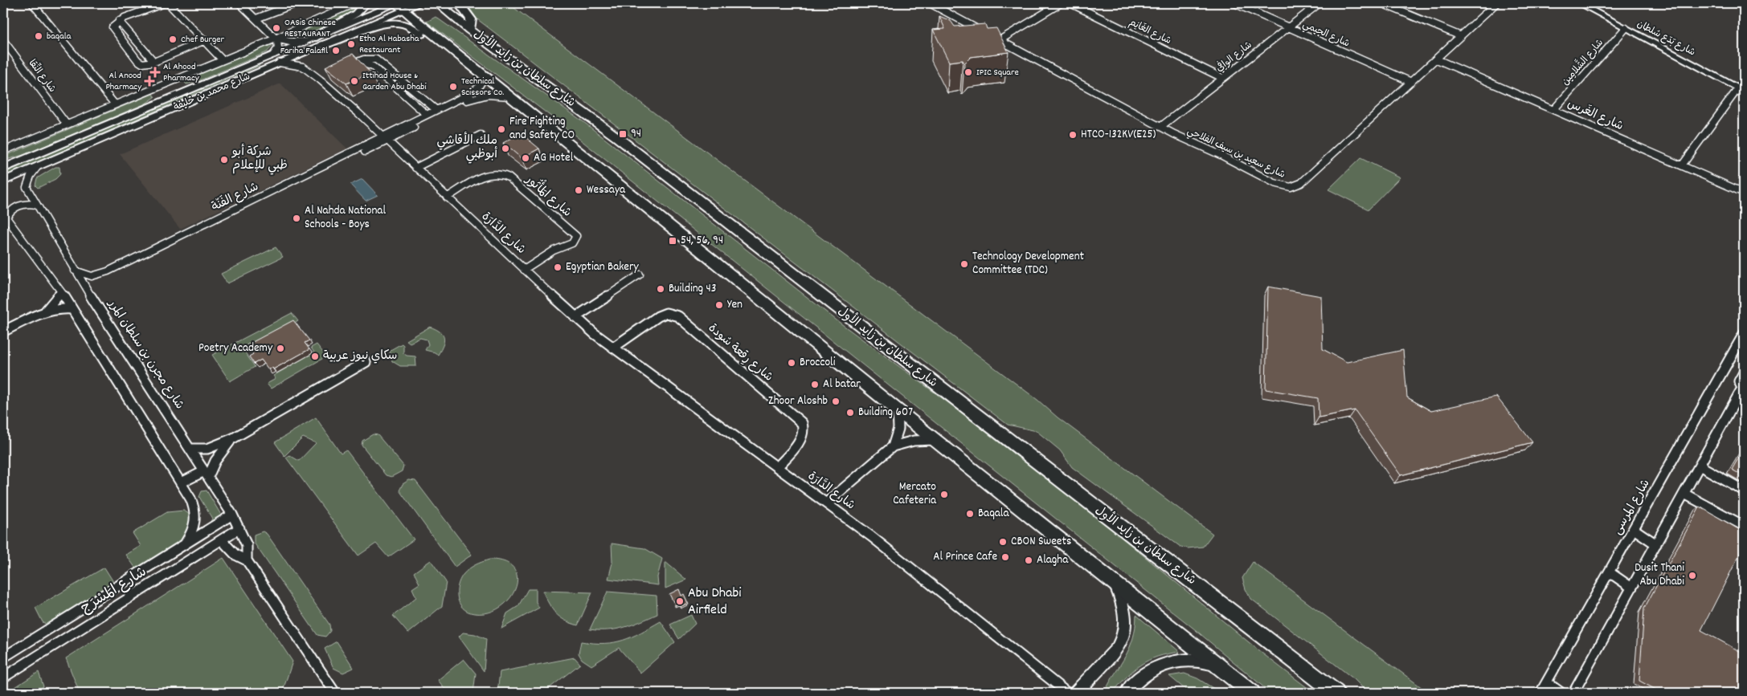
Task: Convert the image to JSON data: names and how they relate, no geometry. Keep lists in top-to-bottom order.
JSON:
{
  "streets": {
    "main road": ["شارع سلطان بن زايد الأول", "شارع محمد بن خليفة"],
    "street": [
      "شارع الغَانِم",
      "شارع الجيمي",
      "شارع بَدَع سُلطان",
      "شارع الوافِي",
      "شارع الشَّلامِين",
      "شارع النِّقا",
      "شارع الغَرس",
      "شارع سعيد بن سيف الفلاحي",
      "شارع المَأْثُور",
      "شارع الفَنّة",
      "شارع الدَّارَة",
      "شارع رِقعة سُودة",
      "شارع مجرن بن سلطان المرر",
      "شارع المرسى",
      "شارع المَسْرَج"
    ]
  },
  "crossings": [
    ["شارع الغَانِم", "شارع الوافِي"],
    ["شارع الجيمي", "شارع الوافِي"],
    ["شارع الجيمي", "شارع سعيد بن سيف الفلاحي"],
    ["شارع بَدَع سُلطان", "شارع الشَّلامِين"],
    ["شارع الوافِي", "شارع سعيد بن سيف الفلاحي"],
    ["شارع الشَّلامِين", "شارع الغَرس"],
    ["شارع محمد بن خليفة", "شارع الدَّارَة"],
    ["شارع محمد بن خليفة", "شارع مجرن بن سلطان المرر"],
    ["شارع الغَرس", "شارع سعيد بن سيف الفلاحي"],
    ["شارع المَأْثُور", "شارع الدَّارَة"],
    ["شارع الفَنّة", "شارع الدَّارَة"],
    ["شارع الفَنّة", "شارع مجرن بن سلطان المرر"],
    ["شارع الدَّارَة", "شارع رِقعة سُودة"],
    ["شارع مجرن بن سلطان المرر", "شارع المَسْرَج"]
  ],
  "places": {
    "other": [
      "OASiS Chinese RESTAURANT",
      "baqala",
      "Chef Burger",
      "Etho Al Habasha Restaurant",
      "Fariha Falafil",
      "IPIC Square",
      "Ittihad House & Garden Abu Dhabi",
      "Technical Scissors Co.",
      "Fire Fighting and Safety CO",
      "HTCO-132KV(E25)",
      "ملك الأقاشي أبوظبي",
      "AG Hotel",
      "شركة أبو ظبي للإعلام",
      "Wessaya",
      "Al Nahda National Schools - Boys",
      "Technology Development Committee (TDC)",
      "Egyptian Bakery",
      "Building 43",
      "Yen",
      "Poetry Academy",
      "سكاي نيوز عربية",
      "Broccoli",
      "Al batar",
      "Zhoor Aloshb",
      "Building 607",
      "Mercato Cafeteria",
      "Baqala",
      "CBON Sweets",
      "Al Prince Cafe",
      "Alagha",
      "Dusit Thani Abu Dhabi",
      "Abu Dhabi Airfield"
    ],
    "health": ["Al Ahood Pharmacy", "Al Anood Pharmacy"],
    "transit": ["94", "54, 56, 94"]
  }
}
